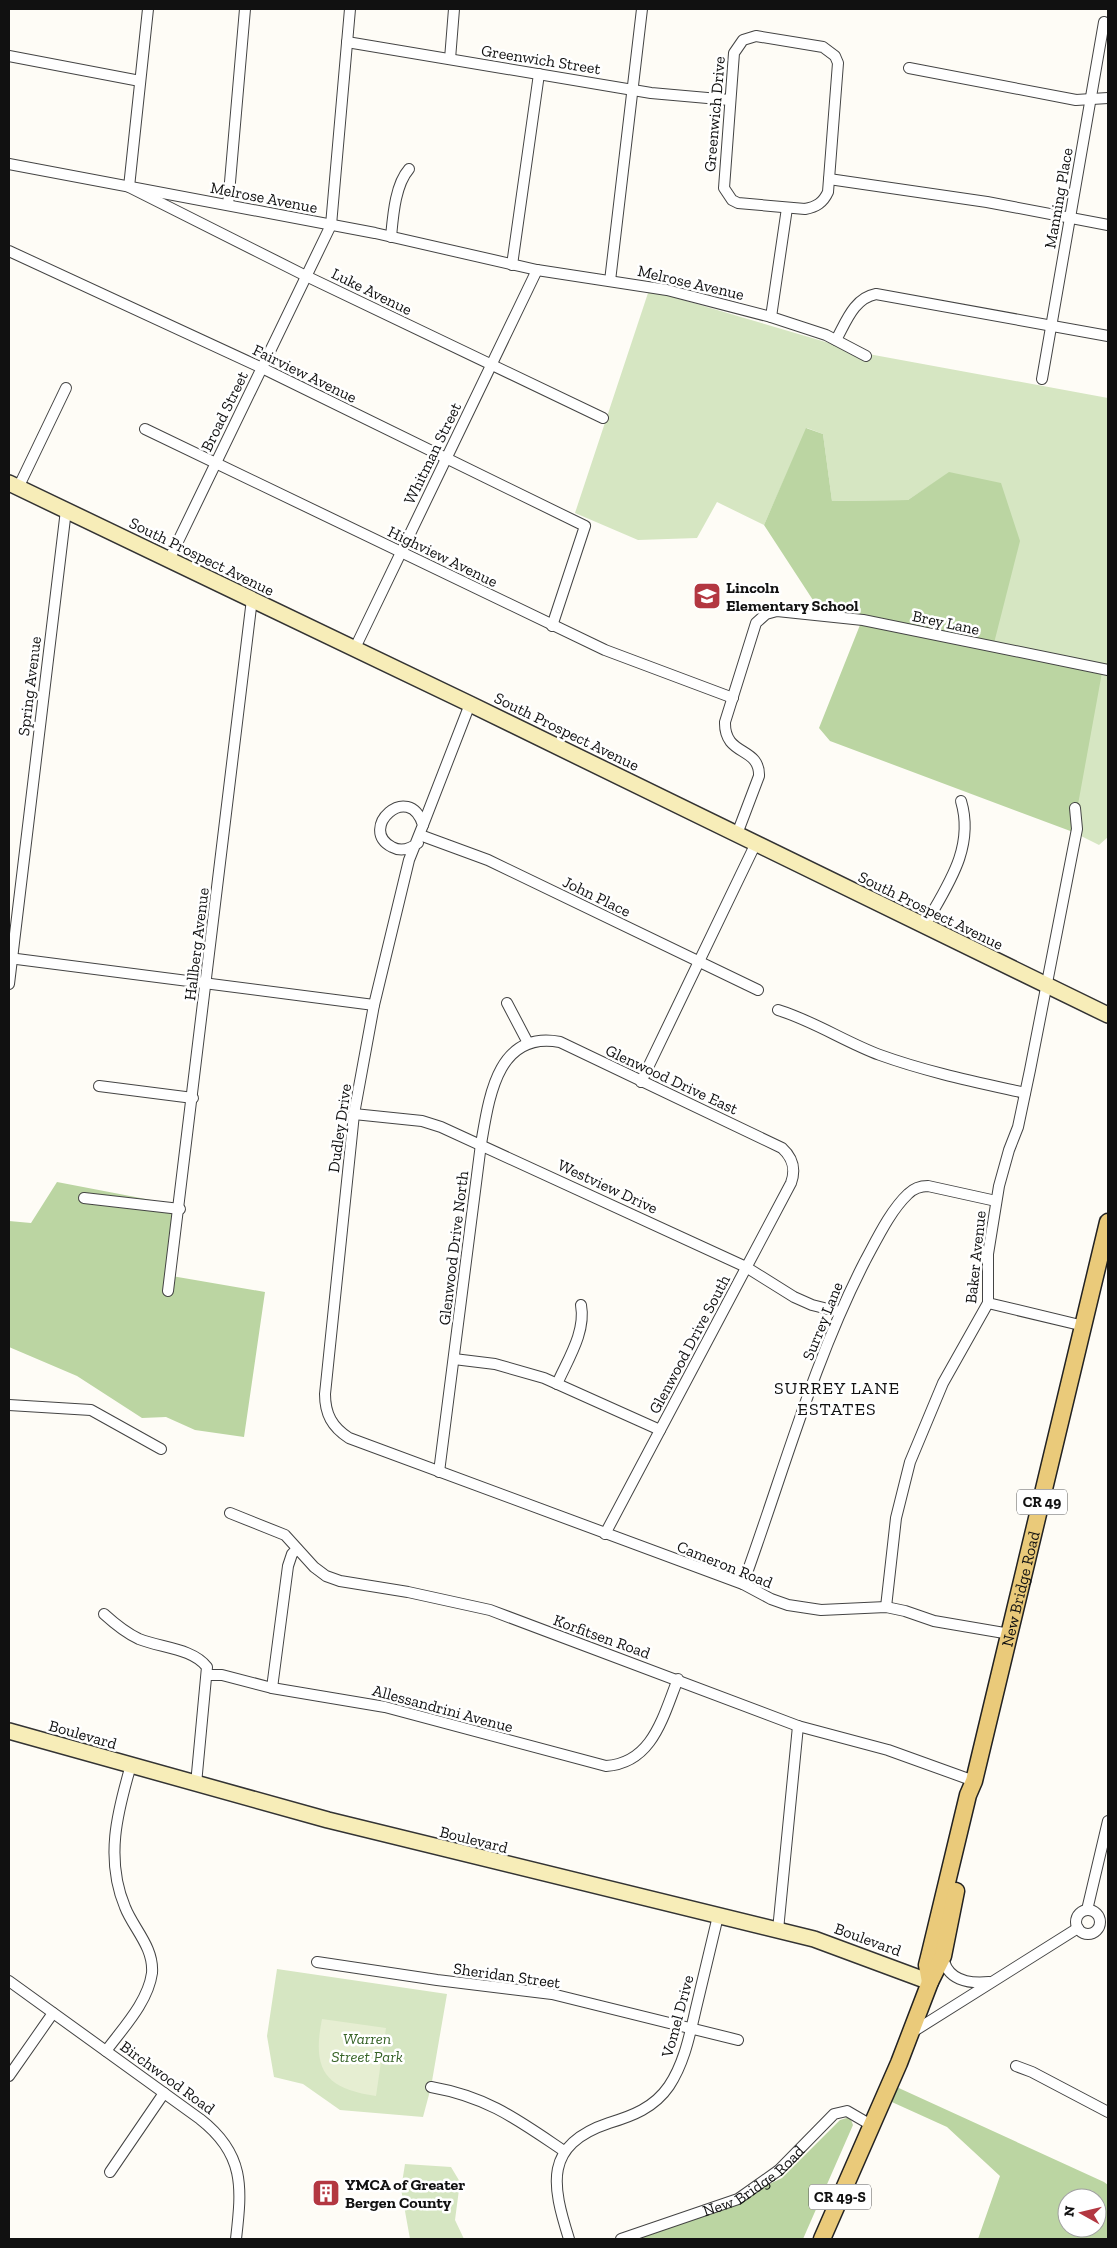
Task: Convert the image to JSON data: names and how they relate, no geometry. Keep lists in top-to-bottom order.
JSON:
{
  "streets": {
    "main road": ["CR 49", "New Bridge Road", "CR 49-S"],
    "street": [
      "Greenwich Street",
      "Greenwich Drive",
      "Melrose Avenue",
      "Manning Place",
      "Luke Avenue",
      "Fairview Avenue",
      "Broad Street",
      "Whitman Street",
      "South Prospect Avenue",
      "Highview Avenue",
      "Brey Lane",
      "Spring Avenue",
      "John Place",
      "Hallberg Avenue",
      "Glenwood Drive East",
      "Dudley Drive",
      "Westview Drive",
      "Glenwood Drive North",
      "Baker Avenue",
      "Surrey Lane",
      "Glenwood Drive South",
      "Cameron Road",
      "Korfitsen Road",
      "Allessandrini Avenue",
      "Boulevard",
      "Sheridan Street",
      "Vomel Drive",
      "Birchwood Road"
    ]
  },
  "crossings": [
    ["Greenwich Street", "Greenwich Drive"],
    ["Melrose Avenue", "Luke Avenue"],
    ["Melrose Avenue", "Broad Street"],
    ["Melrose Avenue", "Whitman Street"],
    ["Luke Avenue", "Broad Street"],
    ["Luke Avenue", "Whitman Street"],
    ["Fairview Avenue", "Broad Street"],
    ["Fairview Avenue", "Whitman Street"],
    ["Fairview Avenue", "Highview Avenue"],
    ["Broad Street", "South Prospect Avenue"],
    ["Broad Street", "Highview Avenue"],
    ["Whitman Street", "South Prospect Avenue"],
    ["Whitman Street", "Highview Avenue"],
    ["South Prospect Avenue", "Spring Avenue"],
    ["South Prospect Avenue", "Hallberg Avenue"],
    ["South Prospect Avenue", "Dudley Drive"],
    ["South Prospect Avenue", "Baker Avenue"],
    ["Highview Avenue", "Brey Lane"],
    ["John Place", "Dudley Drive"],
    ["Glenwood Drive East", "Glenwood Drive North"],
    ["Glenwood Drive East", "Glenwood Drive South"],
    ["Dudley Drive", "Westview Drive"],
    ["Dudley Drive", "Cameron Road"],
    ["Westview Drive", "Glenwood Drive North"],
    ["Westview Drive", "Surrey Lane"],
    ["Westview Drive", "Glenwood Drive South"],
    ["Glenwood Drive North", "Cameron Road"],
    ["Baker Avenue", "Surrey Lane"],
    ["Baker Avenue", "Cameron Road"],
    ["Surrey Lane", "Cameron Road"],
    ["Glenwood Drive South", "Cameron Road"],
    ["CR 49", "New Bridge Road"],
    ["CR 49", "CR 49-S"],
    ["Cameron Road", "New Bridge Road"],
    ["New Bridge Road", "Korfitsen Road"],
    ["New Bridge Road", "Boulevard"],
    ["New Bridge Road", "CR 49-S"],
    ["Korfitsen Road", "Allessandrini Avenue"],
    ["Boulevard", "Vomel Drive"],
    ["Sheridan Street", "Vomel Drive"]
  ],
  "districts": ["SURREY LANE ESTATES"],
  "parks": ["Warren Street Park"],
  "places": {
    "school or university": ["Lincoln Elementary School"],
    "building": ["YMCA of Greater Bergen County"]
  },
  "north": "left"
}
